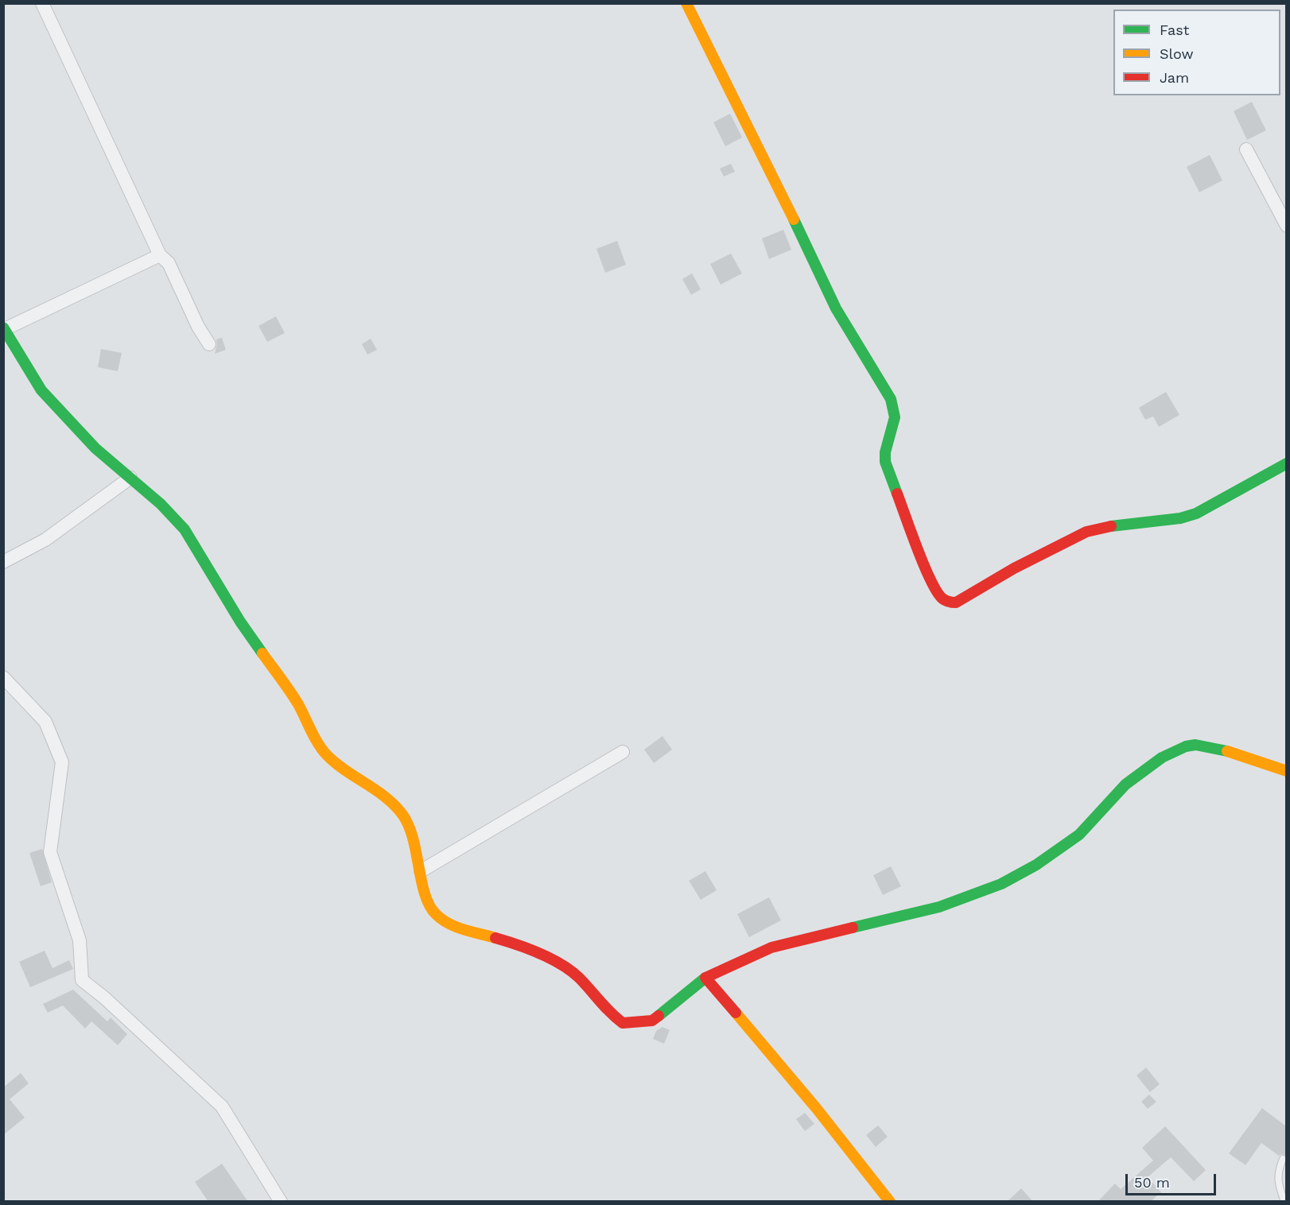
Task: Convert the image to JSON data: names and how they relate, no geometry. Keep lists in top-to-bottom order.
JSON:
{
  "legend": ["Fast", "Slow", "Jam"],
  "scale_bar": "50 m"
}
